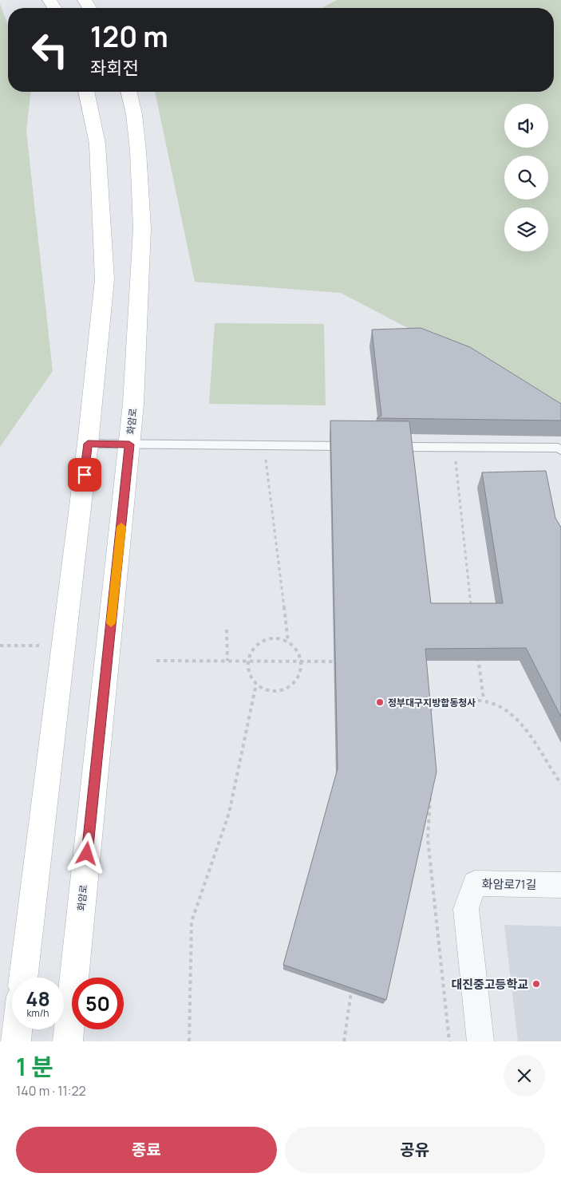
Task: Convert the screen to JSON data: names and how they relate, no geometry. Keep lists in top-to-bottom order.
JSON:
{
  "streets": {
    "main road": ["화암로"],
    "street": ["화암로71길"]
  },
  "places": ["정부대구지방합동청사", "대진중고등학교"],
  "page": {
    "turn": ["120 m", "좌회전"],
    "speed": "48 km/h",
    "limit": "50",
    "heading": ["1 분", "140 m · 11:22"],
    "buttons": ["종료", "공유"]
  }
}
